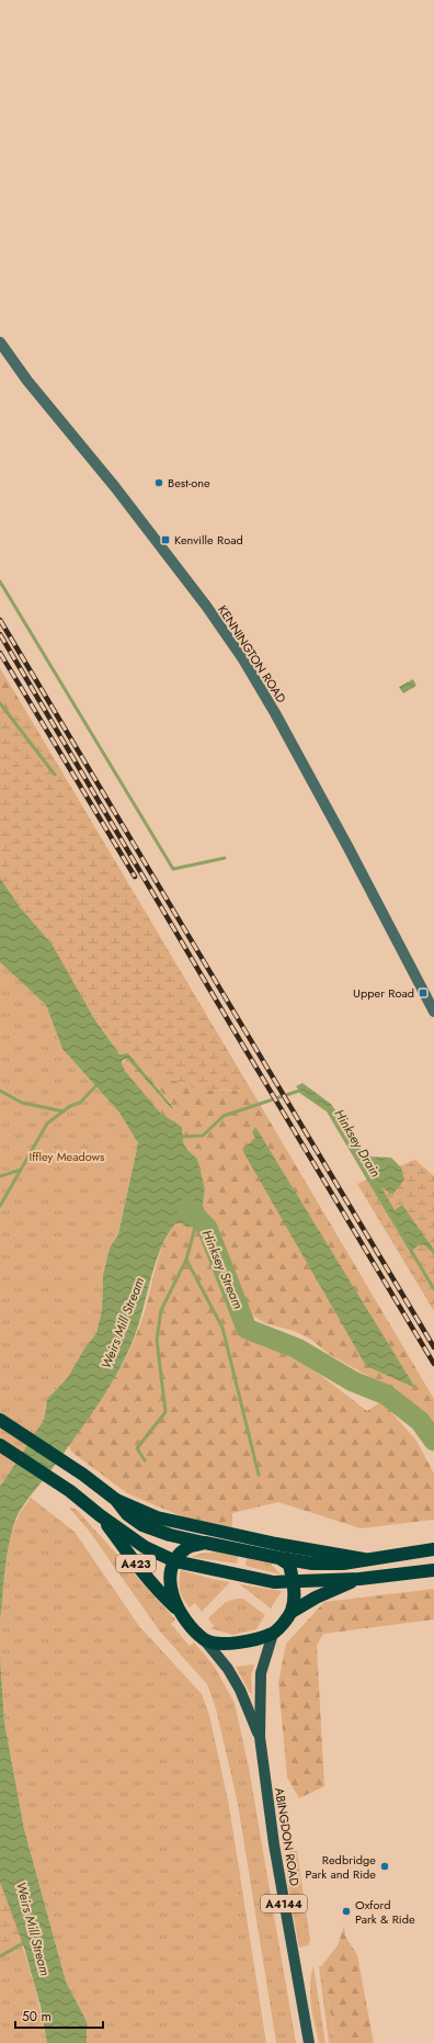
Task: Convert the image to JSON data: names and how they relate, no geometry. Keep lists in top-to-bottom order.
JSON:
{
  "streets": {
    "highway": ["A423"],
    "main road": ["ABINGDON ROAD", "A4144"],
    "street": ["KENNINGTON ROAD"]
  },
  "water": ["Hinksey Drain", "Hinksey Stream", "Weirs Mill Stream"],
  "parks": ["Iffley Meadows"],
  "places": {
    "other": ["Best-one", "Redbridge Park and Ride", "Oxford Park & Ride"],
    "transit": ["Kenville Road", "Upper Road"]
  },
  "scale_bar": "50 m"
}
